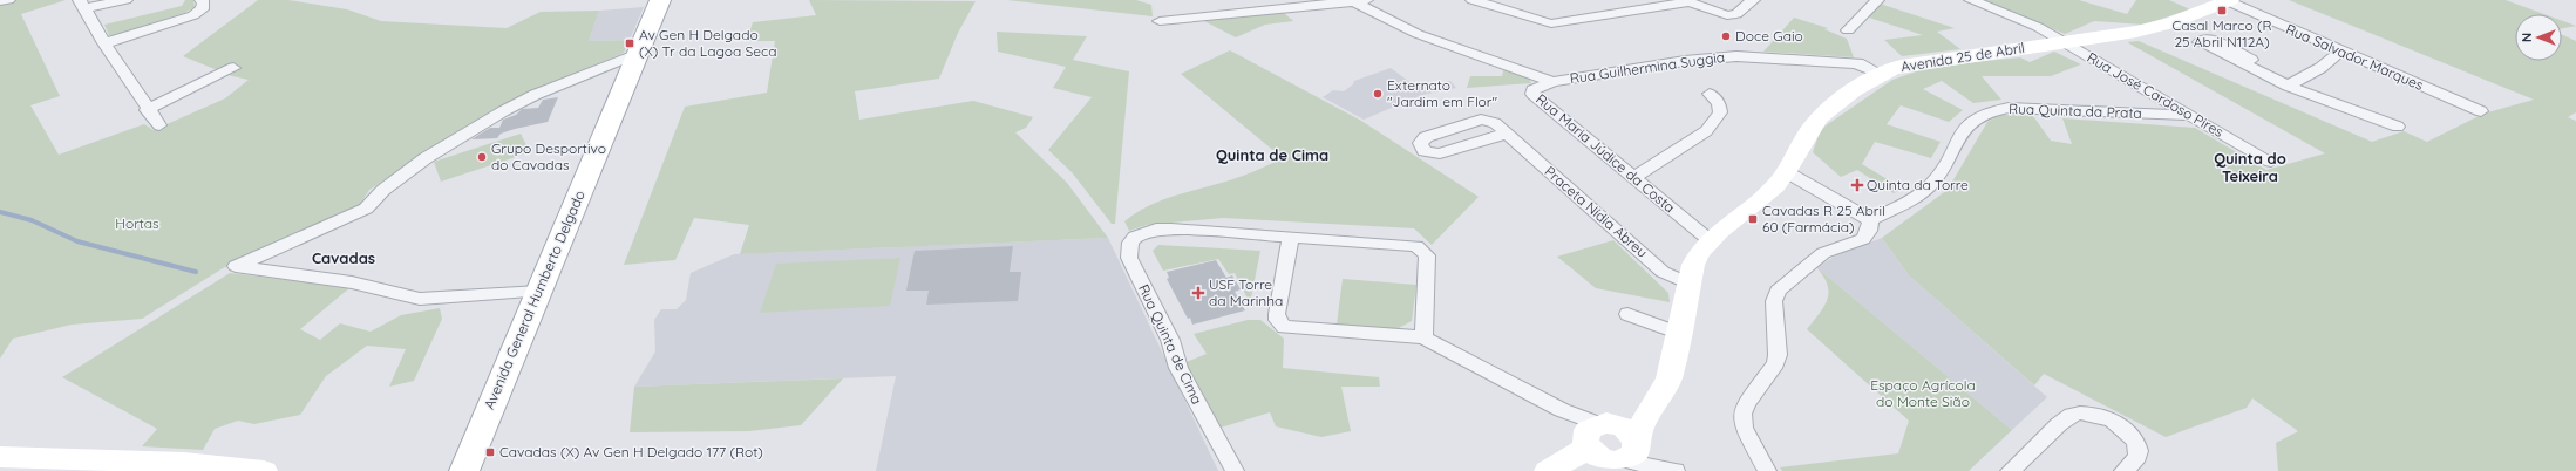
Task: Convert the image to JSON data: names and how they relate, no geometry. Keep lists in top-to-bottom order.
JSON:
{
  "streets": {
    "main road": ["Avenida 25 de Abril", "Avenida General Humberto Delgado"],
    "street": [
      "Rua Salvador Marques",
      "Rua Guilhermina Suggia",
      "Rua José Cardoso Pires",
      "Rua Quinta da Prata",
      "Rua Maria Júdice da Costa",
      "Praceta Nídia Abreu",
      "Rua Quinta de Cima"
    ]
  },
  "crossings": [
    ["Avenida 25 de Abril", "Rua Salvador Marques"],
    ["Avenida 25 de Abril", "Rua Guilhermina Suggia"],
    ["Avenida 25 de Abril", "Rua José Cardoso Pires"],
    ["Avenida 25 de Abril", "Rua Maria Júdice da Costa"],
    ["Avenida 25 de Abril", "Praceta Nídia Abreu"],
    ["Rua Guilhermina Suggia", "Rua Maria Júdice da Costa"],
    ["Rua José Cardoso Pires", "Rua Quinta da Prata"]
  ],
  "districts": ["Quinta de Cima", "Quinta do Teixeira", "Cavadas"],
  "parks": ["Hortas", "Espaço Agrícola do Monte Sião"],
  "places": {
    "transit": [
      "Casal Marco (R 25 Abril N112A)",
      "Av Gen H Delgado (X) Tr da Lagoa Seca",
      "Cavadas R 25 Abril 60 (Farmácia)",
      "Cavadas (X) Av Gen H Delgado 177 (Rot)"
    ],
    "other": ["Doce Gaio", "Externato \"Jardim em Flor\"", "Grupo Desportivo do Cavadas"],
    "health": ["Quinta da Torre", "USF Torre da Marinha"]
  },
  "north": "left"
}
